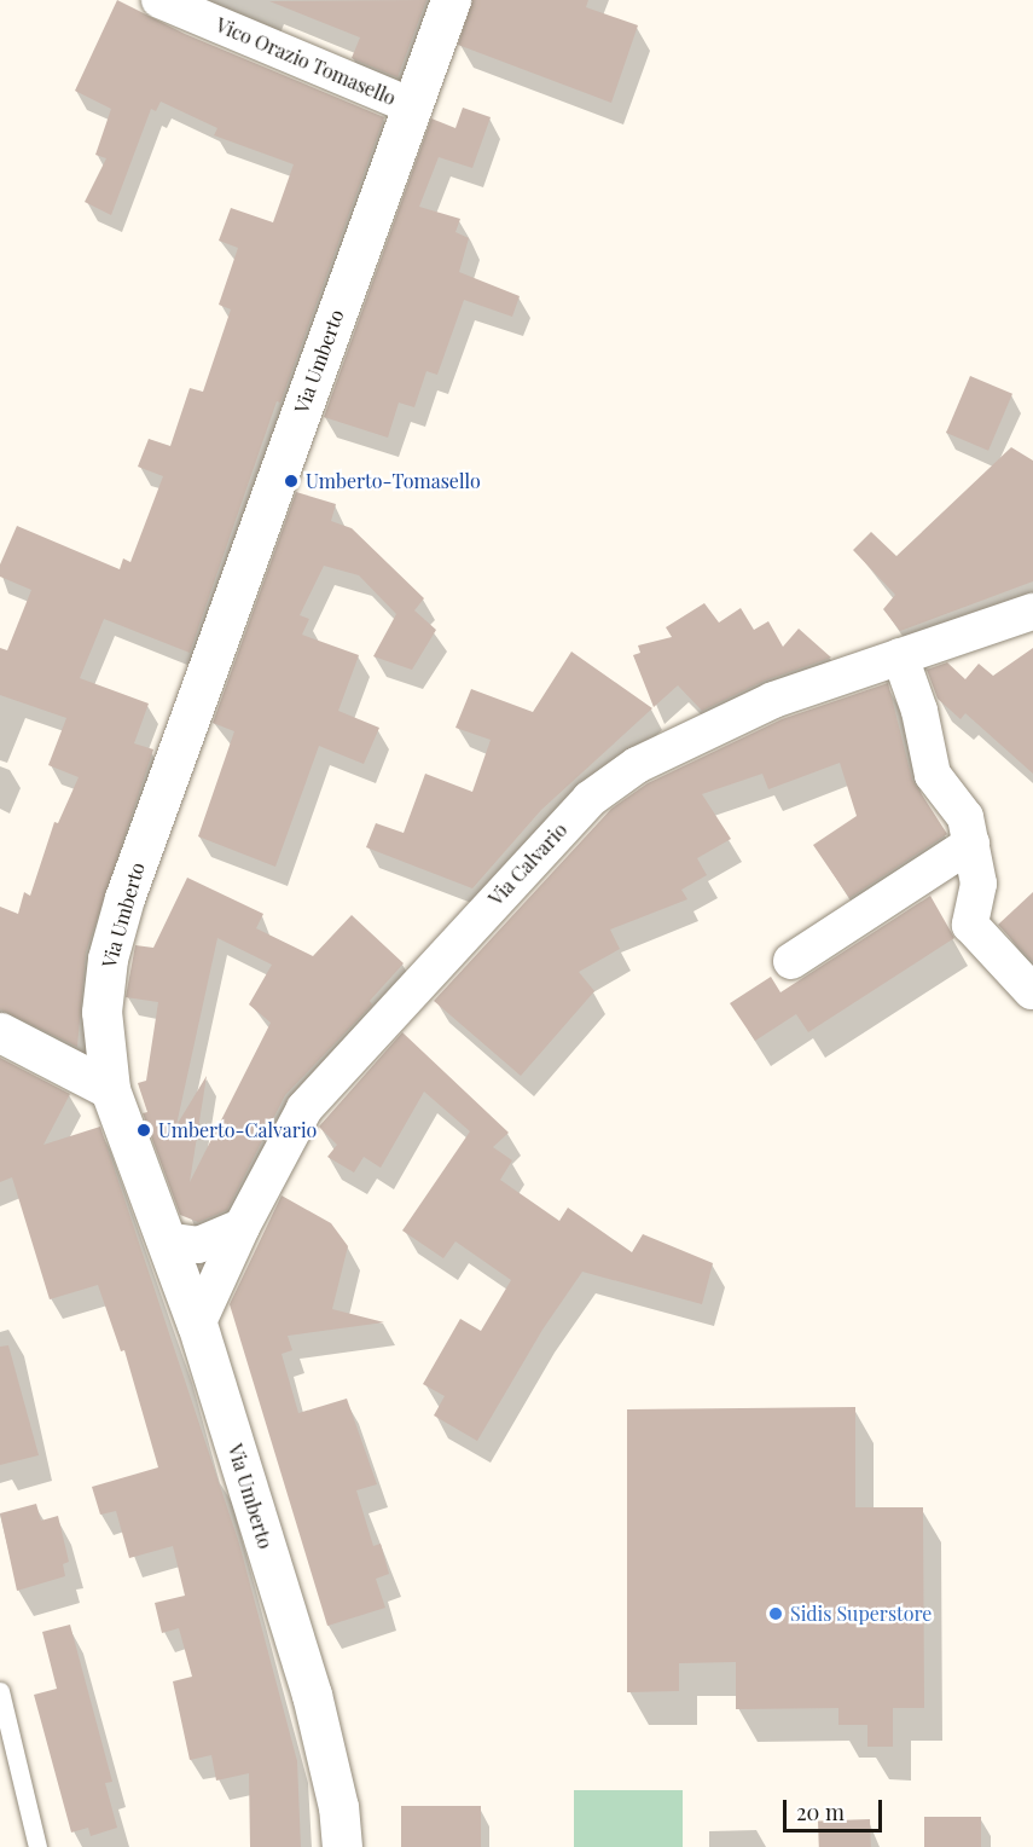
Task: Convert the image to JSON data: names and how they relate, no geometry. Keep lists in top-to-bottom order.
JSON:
{
  "streets": {
    "main road": ["Via Umberto"],
    "street": ["Vico Orazio Tomasello", "Via Calvario"]
  },
  "crossings": [
    ["Vico Orazio Tomasello", "Via Umberto"],
    ["Via Umberto", "Via Calvario"]
  ],
  "places": ["Umberto-Tomasello", "Umberto-Calvario", "Sidis Superstore"],
  "scale_bar": "20 m"
}
